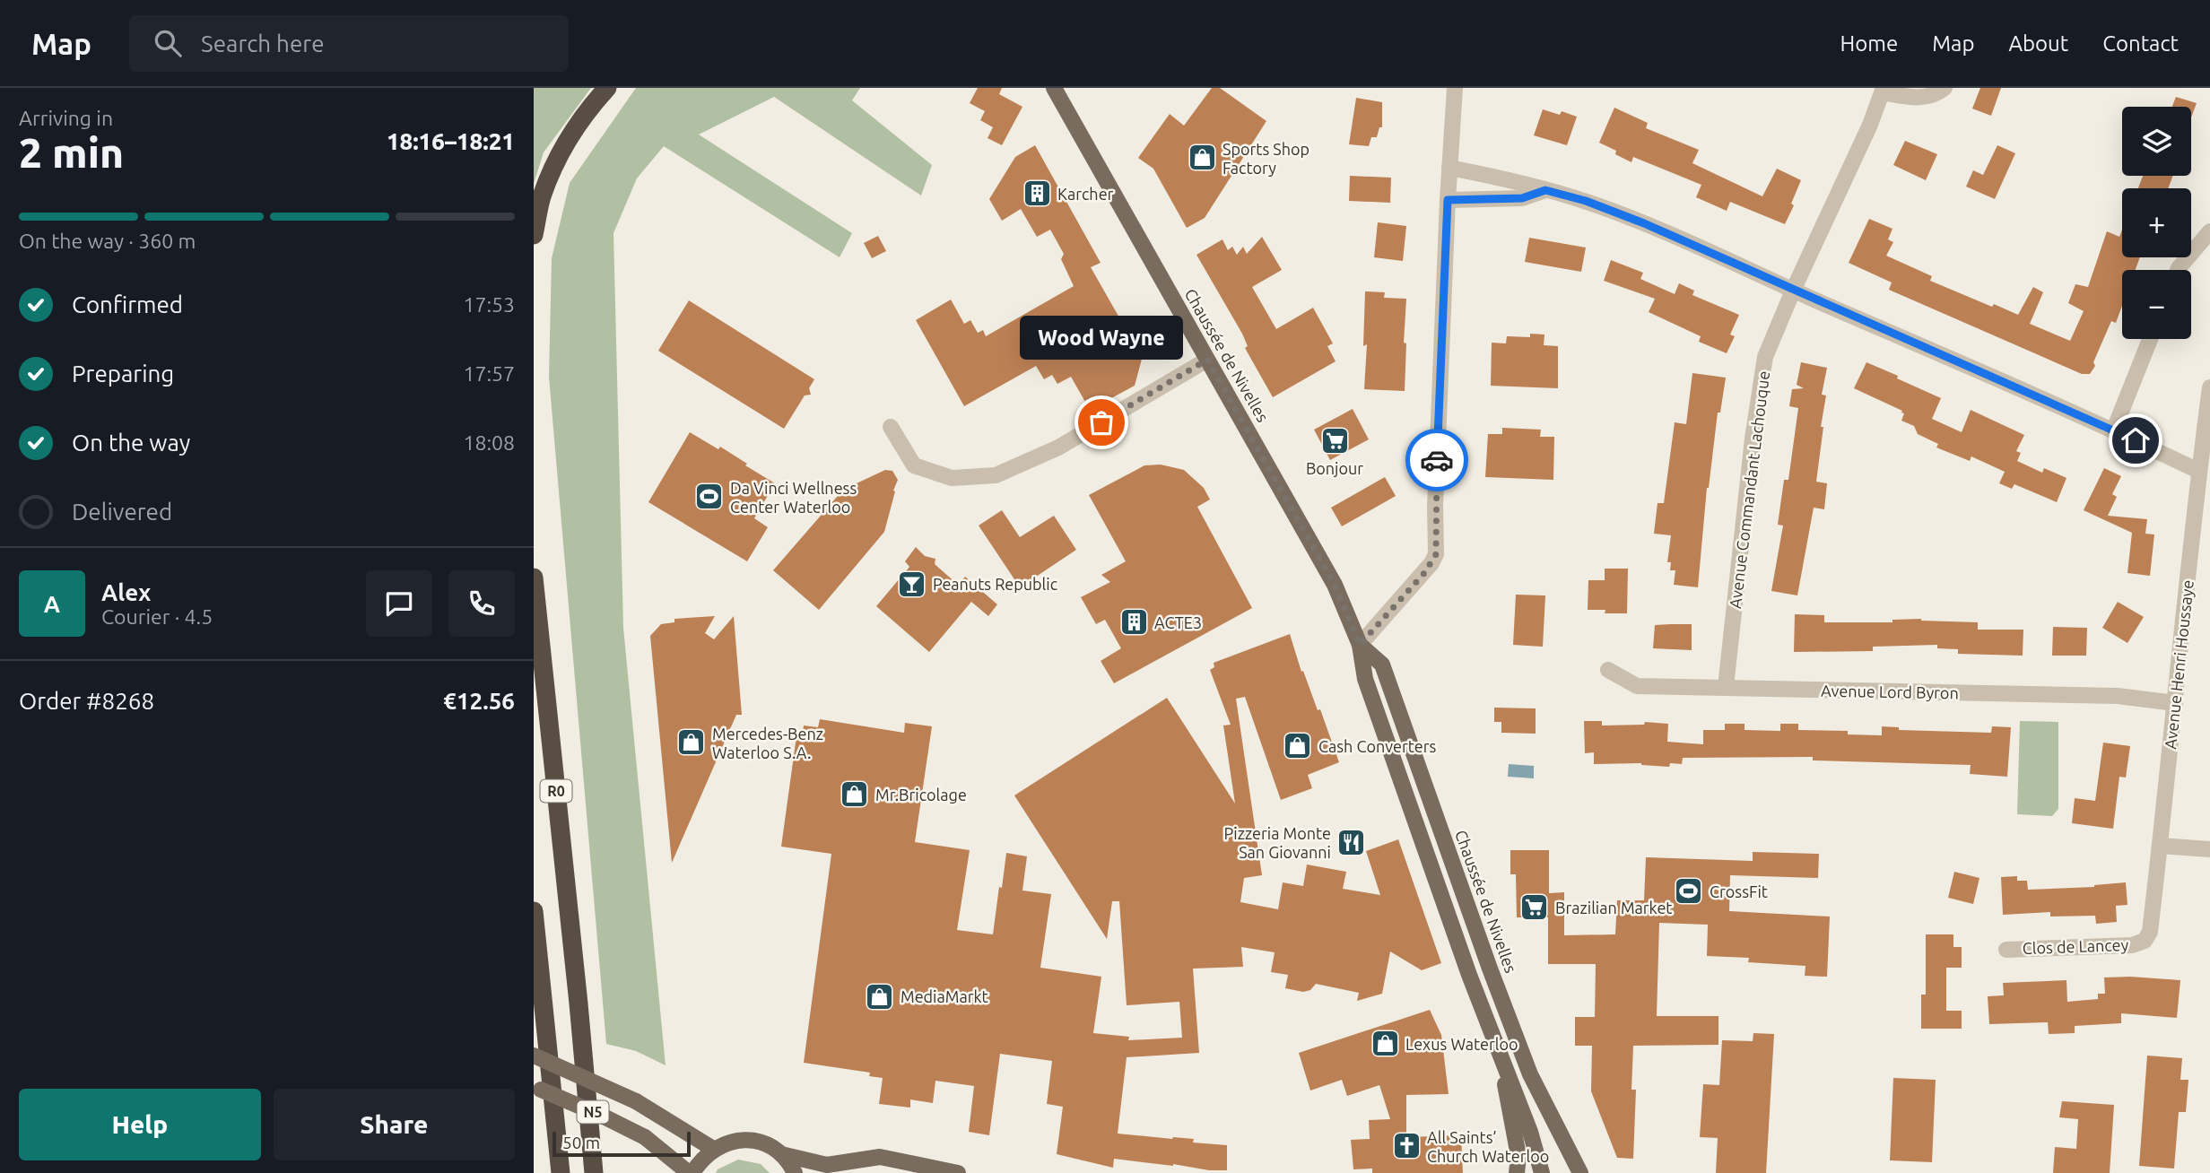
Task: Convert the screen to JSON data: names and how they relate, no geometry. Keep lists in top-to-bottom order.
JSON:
{
  "streets": {
    "highway": ["R0"],
    "main road": ["Chaussée de Nivelles", "N5"],
    "street": [
      "Avenue Commandant Lachouque",
      "Avenue Henri Houssaye",
      "Avenue Lord Byron",
      "Clos de Lancey"
    ]
  },
  "crossings": [
    ["Avenue Commandant Lachouque", "Avenue Lord Byron"],
    ["Avenue Henri Houssaye", "Avenue Lord Byron"],
    ["Avenue Henri Houssaye", "Clos de Lancey"]
  ],
  "places": {
    "shop": [
      "Sports Shop Factory",
      "Mercedes-Benz Waterloo S.A.",
      "Cash Converters",
      "Mr.Bricolage",
      "MediaMarkt",
      "Lexus Waterloo"
    ],
    "building": ["Karcher", "ACTE3"],
    "other": ["Wood Wayne"],
    "supermarket": ["Bonjour", "Brazilian Market"],
    "sports": ["Da Vinci Wellness Center Waterloo", "CrossFit"],
    "bar": ["Peanuts Republic"],
    "restaurant": ["Pizzeria Monte San Giovanni"],
    "church": ["All Saints’ Church Waterloo"]
  },
  "scale_bar": "50 m",
  "page": {
    "header": "Map",
    "search": "Search here",
    "nav": [
      "Home",
      "Map",
      "About",
      "Contact"
    ],
    "heading": ["2 min", "Arriving in", "18:16–18:21"],
    "panel": [
      "Alex",
      "Courier · 4.5",
      "Order #8268",
      "€12.56"
    ],
    "map_buttons": ["+", "−"],
    "bar": "On the way · 360 m",
    "list": [
      ["Confirmed", "17:53"],
      ["Preparing", "17:57"],
      ["On the way", "18:08"],
      "Delivered"
    ],
    "bubble": "Wood Wayne",
    "round": "A",
    "buttons": ["Help", "Share"],
    "scale": "50 m"
  }
}
